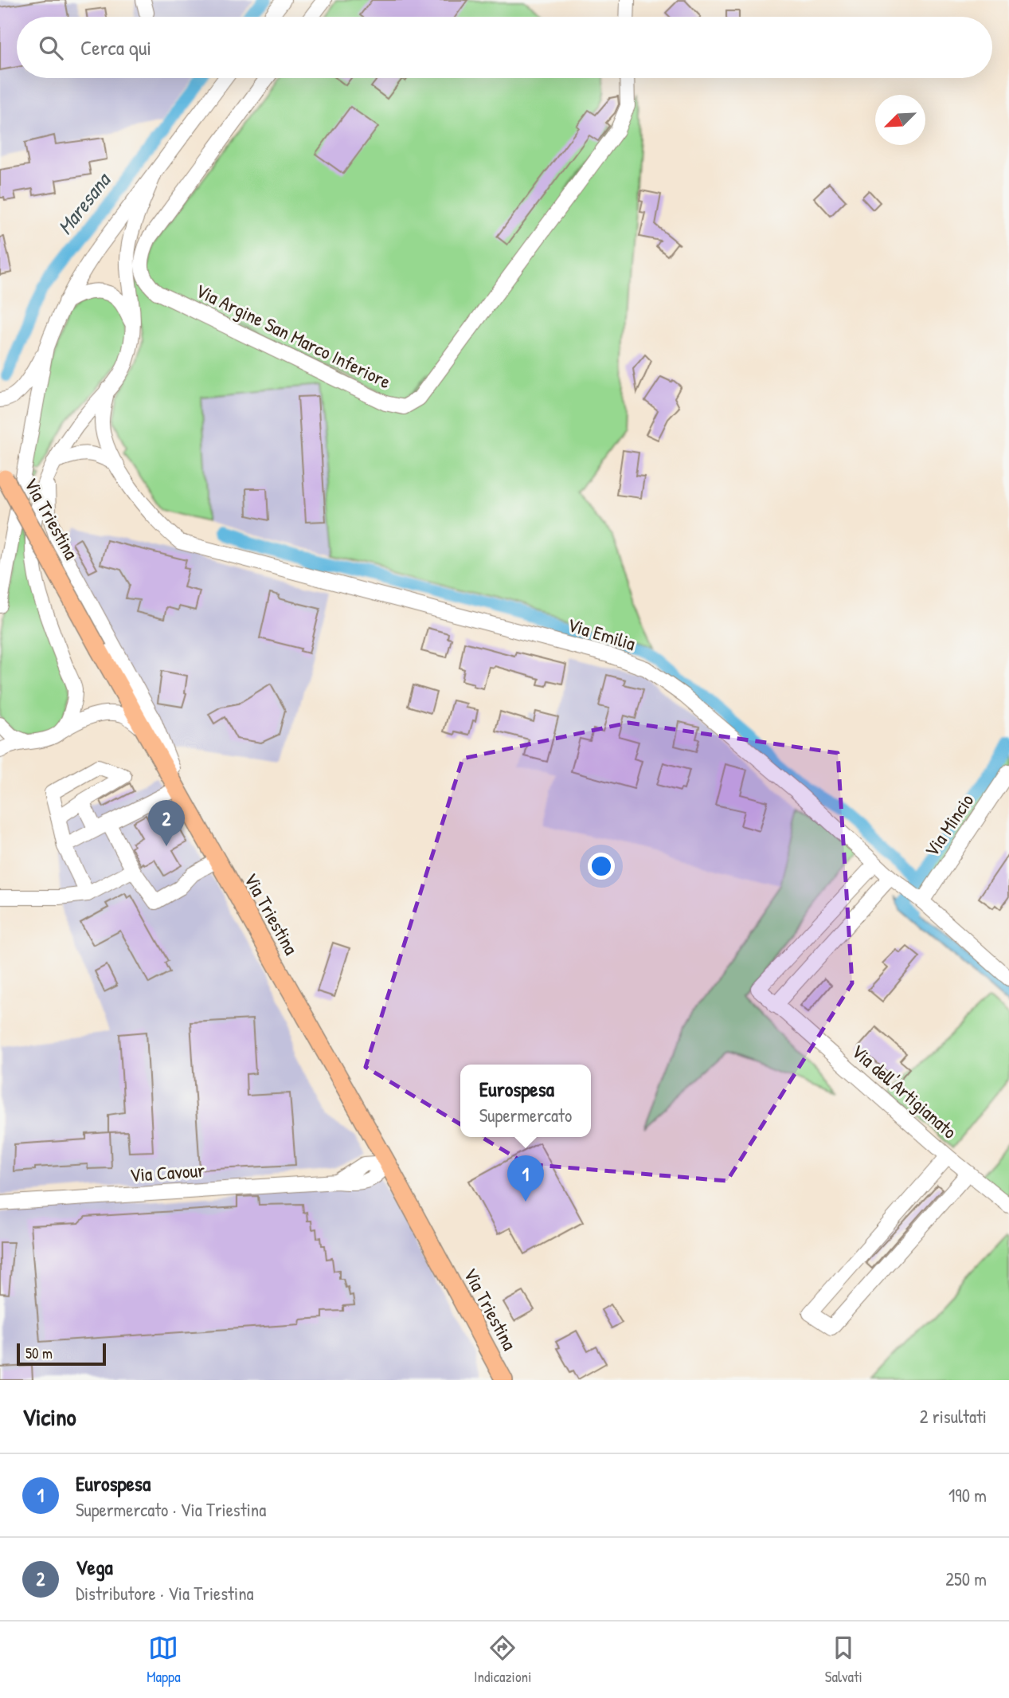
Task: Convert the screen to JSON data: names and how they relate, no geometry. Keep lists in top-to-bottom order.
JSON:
{
  "streets": {
    "main road": ["Via Triestina"],
    "street": [
      "Via Argine San Marco Inferiore",
      "Via Emilia",
      "Via Mincio",
      "Via dell'Artigianato",
      "Via Cavour"
    ]
  },
  "crossings": [
    ["Via Triestina", "Via Cavour"],
    ["Via Emilia", "Via Mincio"],
    ["Via Emilia", "Via dell'Artigianato"]
  ],
  "water": ["Maresana"],
  "scale_bar": "50 m",
  "north": "bottom left",
  "page": {
    "search": "Cerca qui",
    "pins": ["2", "1"],
    "popup": ["Eurospesa", "Supermercato"],
    "scale": "50 m",
    "heading": ["Vicino", "2 risultati"],
    "list": [
      {
        "mark": "1",
        "name": "Eurospesa",
        "note": "Supermercato · Via Triestina",
        "value": "190 m"
      },
      {
        "mark": "2",
        "name": "Vega",
        "note": "Distributore · Via Triestina",
        "value": "250 m"
      }
    ],
    "nav": ["Mappa", "Indicazioni", "Salvati"]
  }
}
